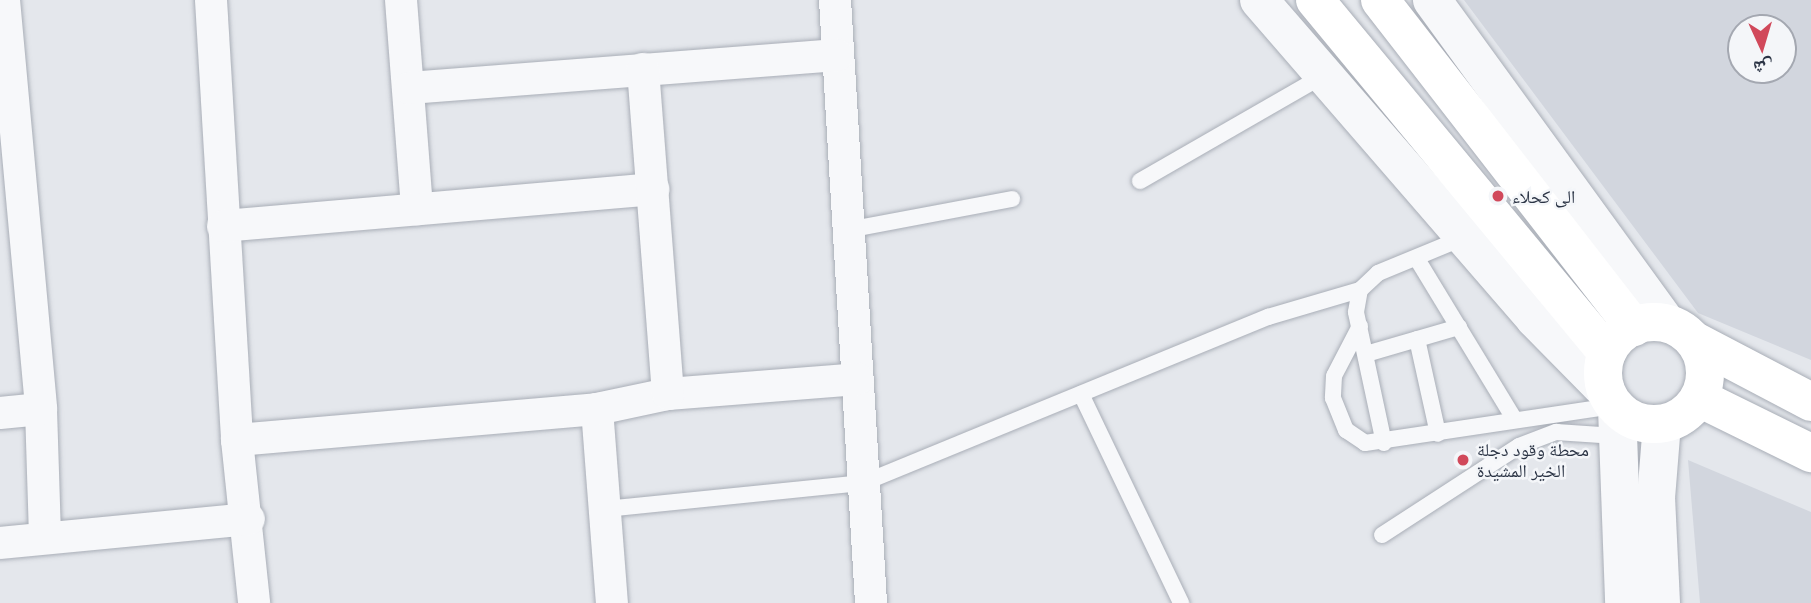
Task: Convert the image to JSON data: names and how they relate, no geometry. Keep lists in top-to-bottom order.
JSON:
{
  "places": ["الى كحلاء", "محطة وقود دجلة الخير المشيدة"],
  "north": "bottom"
}
